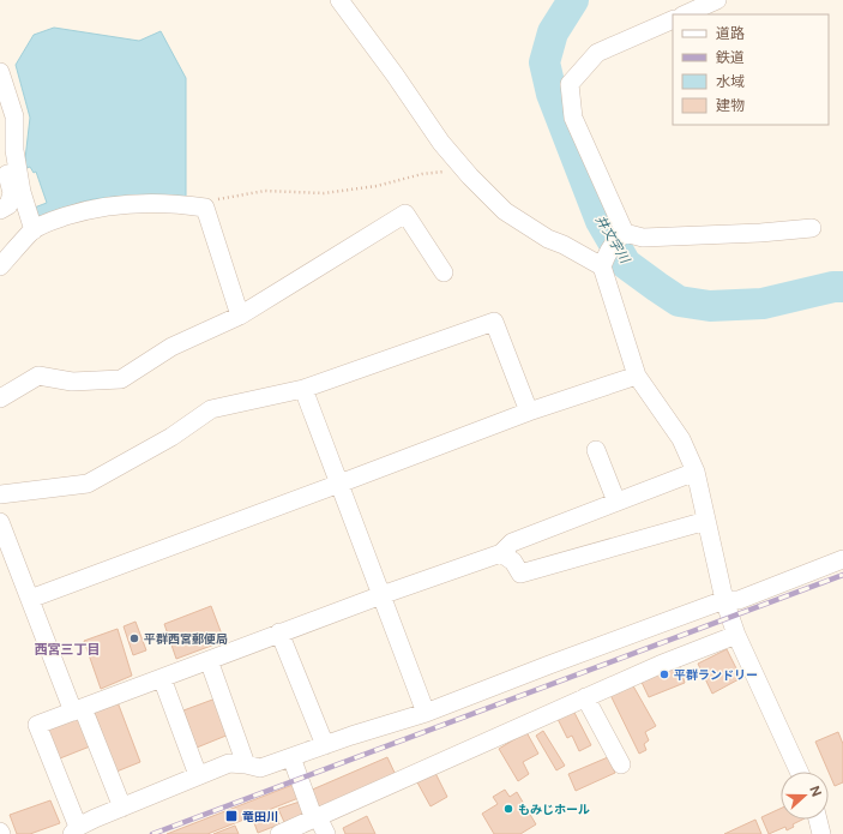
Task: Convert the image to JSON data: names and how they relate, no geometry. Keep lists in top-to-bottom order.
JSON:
{
  "districts": ["西宮三丁目"],
  "water": ["井文字川"],
  "places": {
    "other": ["平群西宮郵便局", "平群ランドリー", "もみじホール"],
    "transit": ["竜田川"]
  },
  "legend": [
    "道路",
    "鉄道",
    "水域",
    "建物"
  ],
  "north": "right"
}
